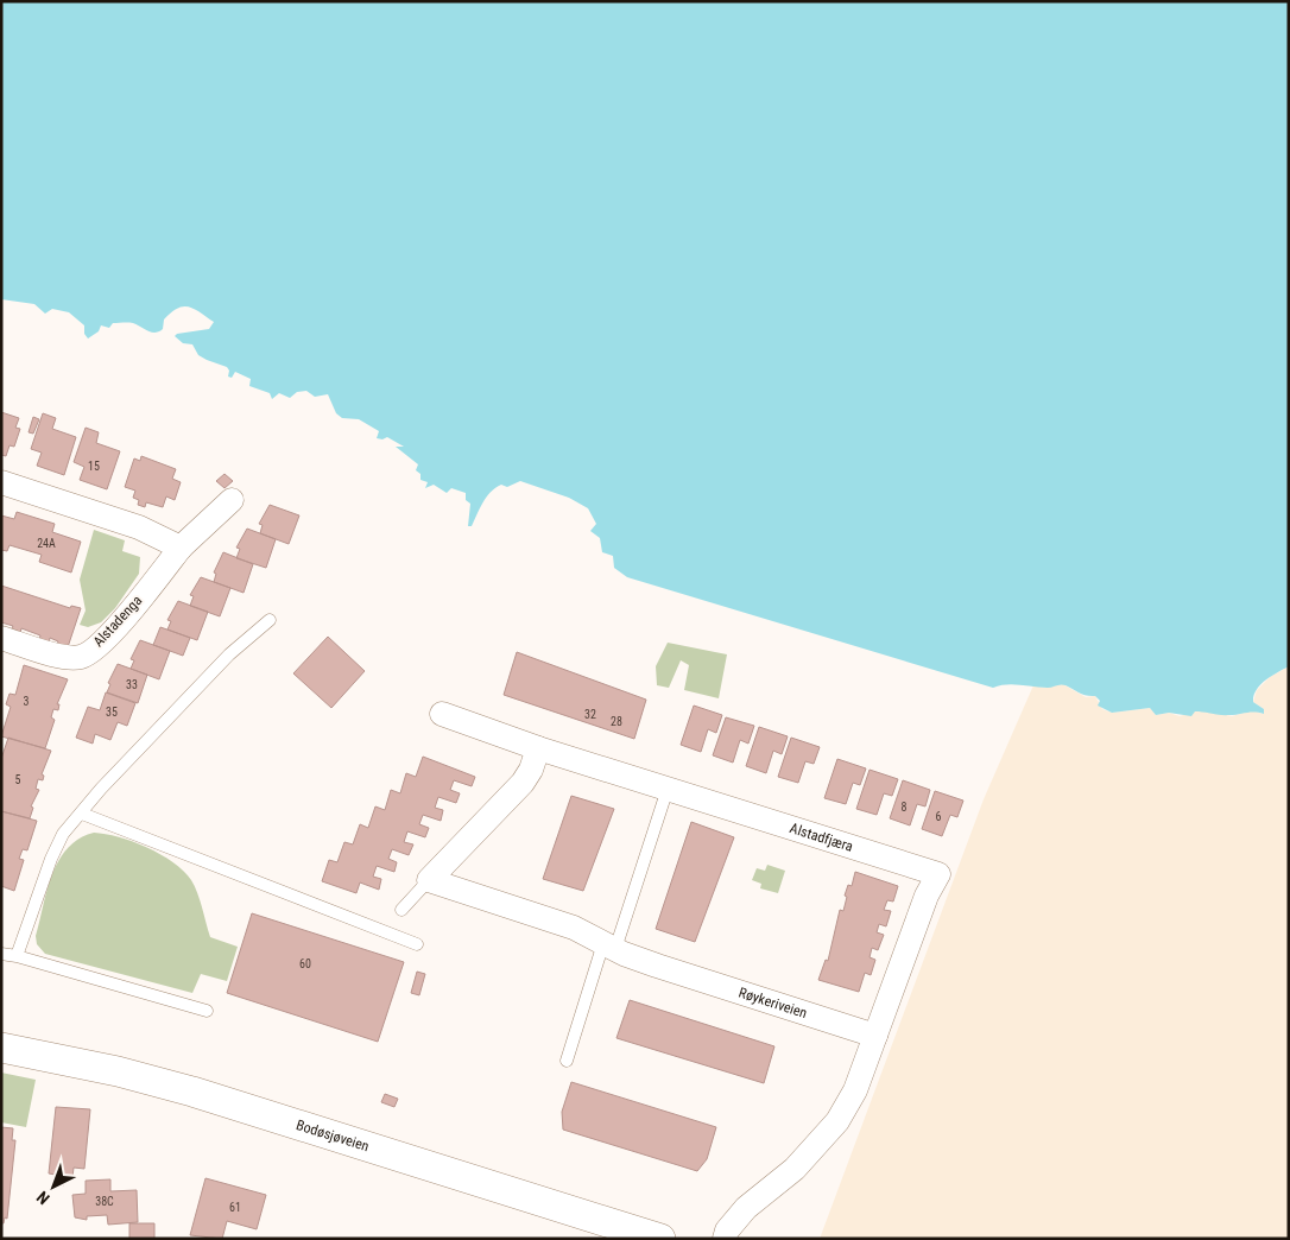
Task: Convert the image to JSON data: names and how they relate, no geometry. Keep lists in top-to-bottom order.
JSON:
{
  "streets": {
    "street": [
      "Alstadenga",
      "Alstadfjæra",
      "Røykeriveien",
      "Bodøsjøveien"
    ]
  },
  "crossings": [
    ["Alstadfjæra", "Røykeriveien"]
  ],
  "house_numbers": [
    "15",
    "24A",
    "33",
    "3",
    "35",
    "32",
    "28",
    "5",
    "8",
    "6",
    "60",
    "38C",
    "61"
  ],
  "north": "bottom left"
}
